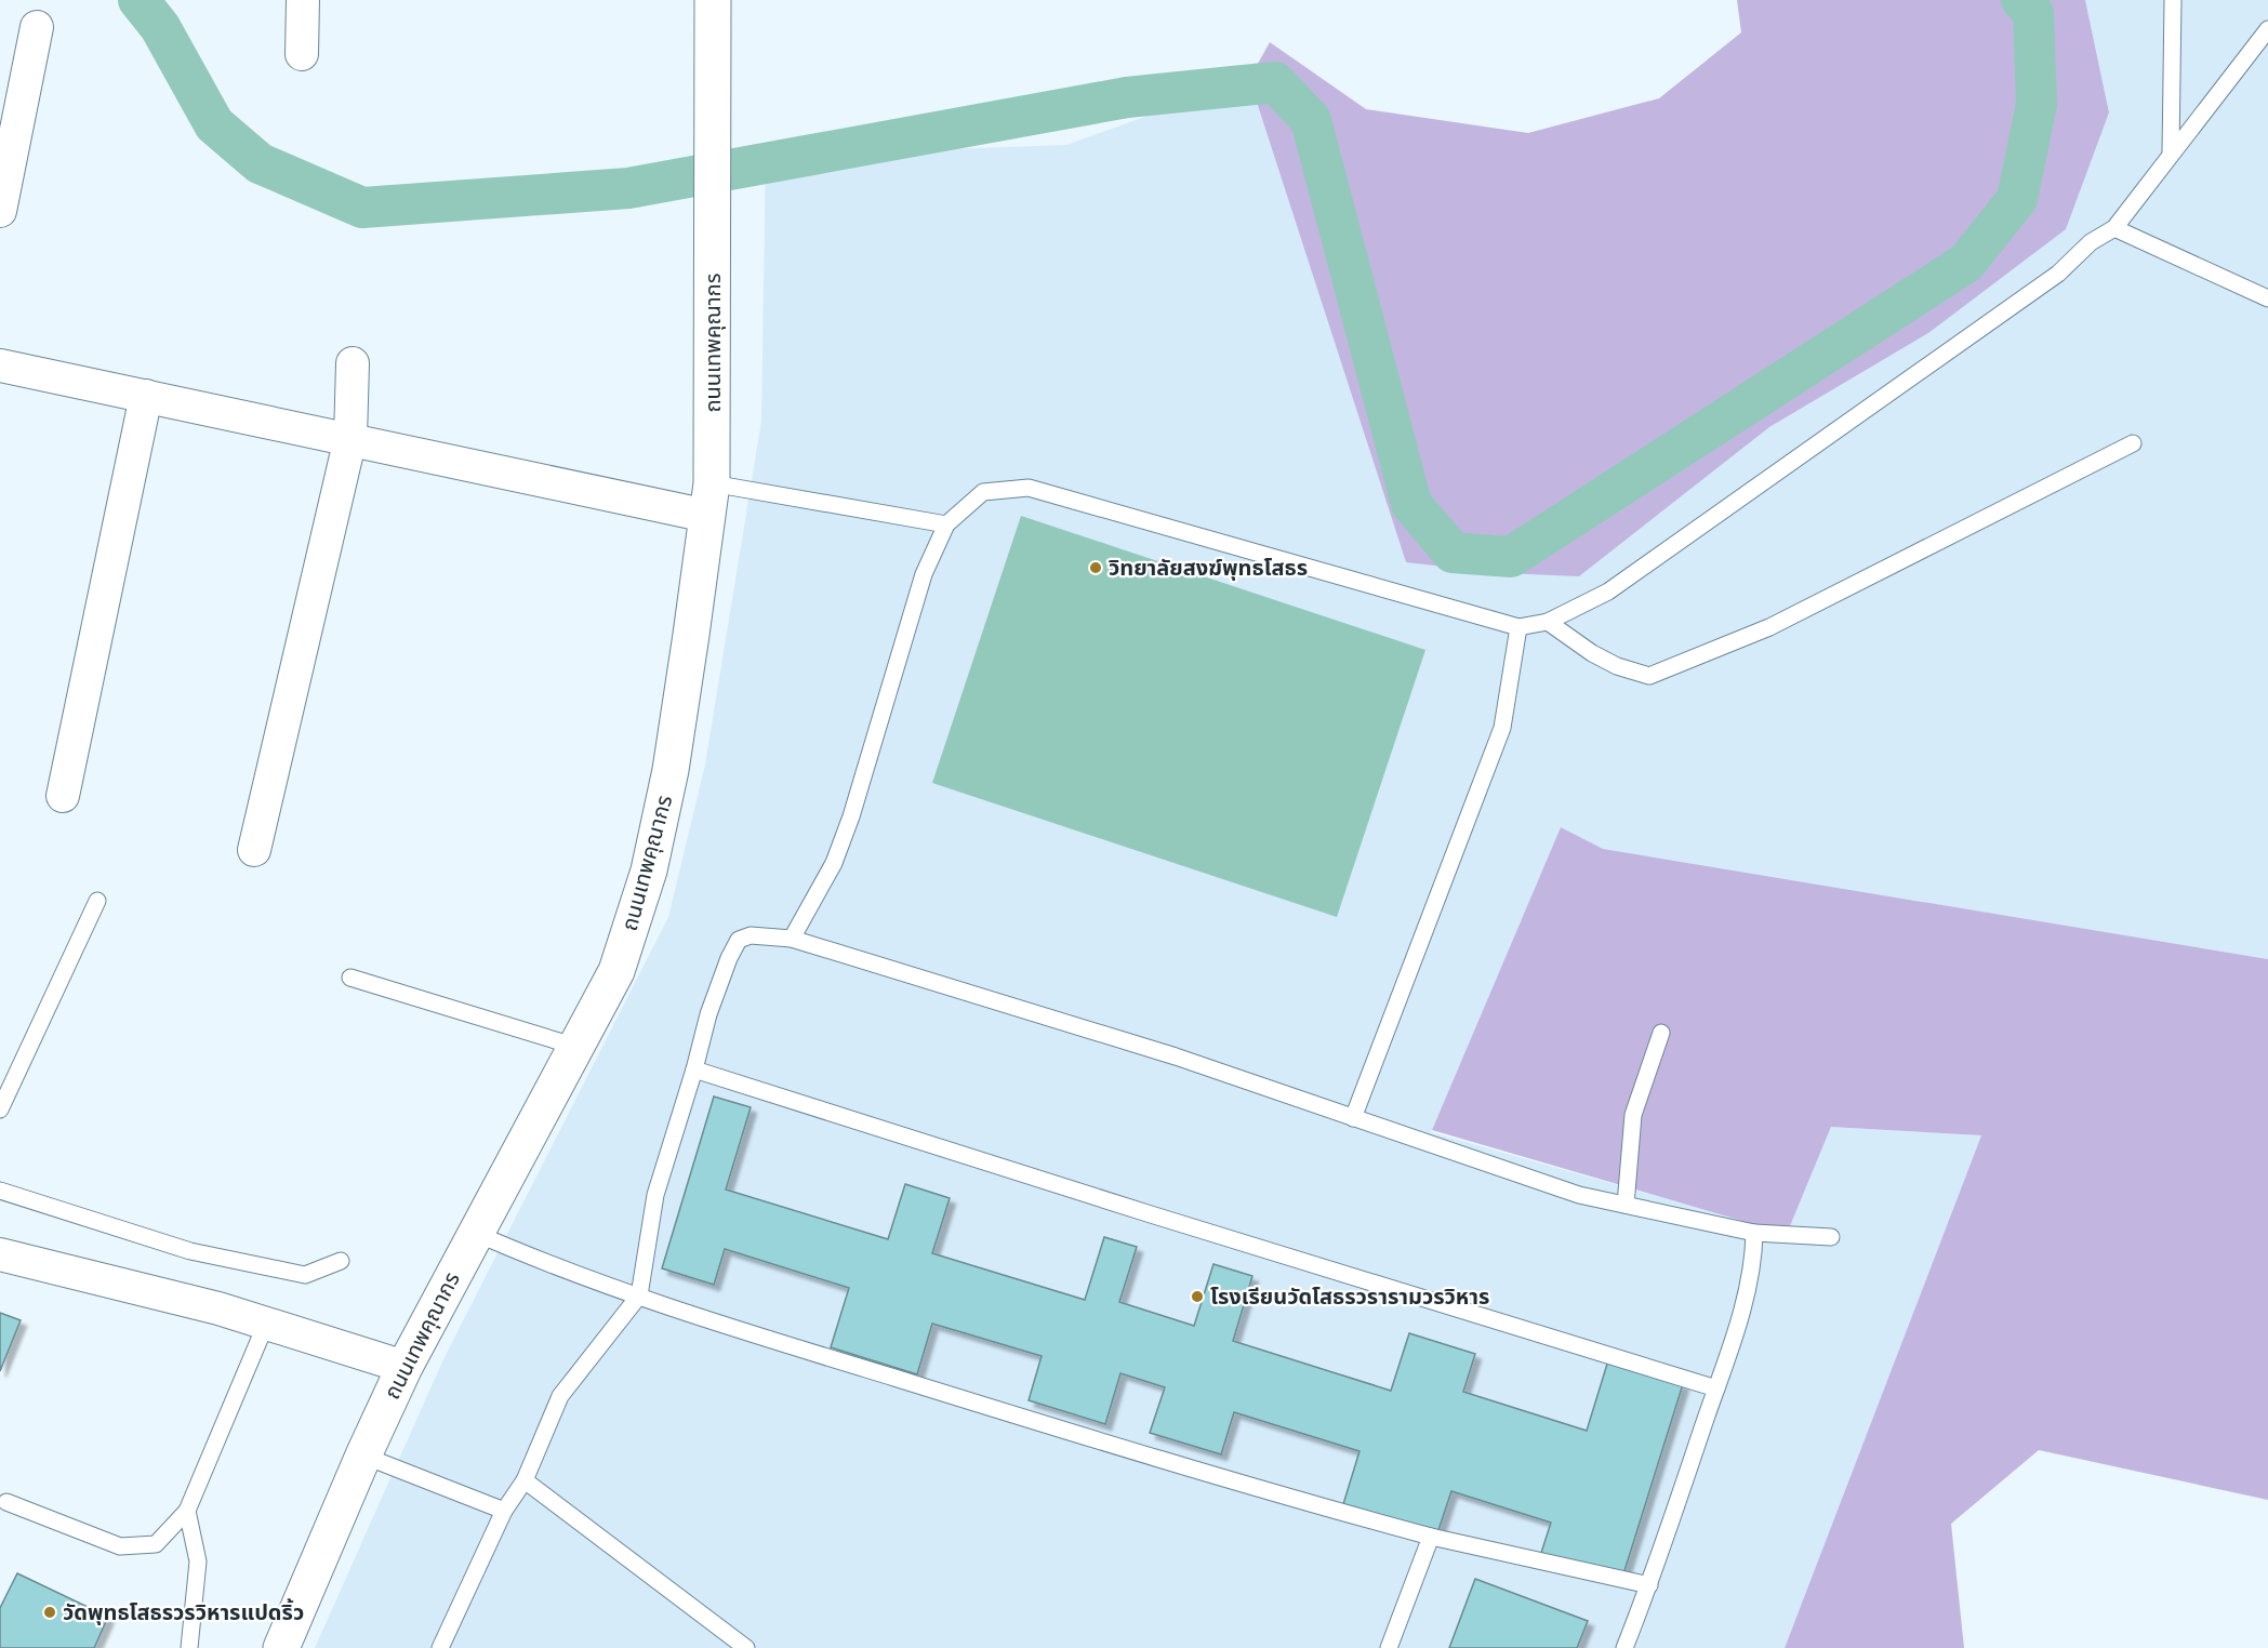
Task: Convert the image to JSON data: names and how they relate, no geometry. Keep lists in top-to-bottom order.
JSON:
{
  "streets": {
    "main road": ["ถนนเทพคุณากร"]
  },
  "places": ["วิทยาลัยสงฆ์พุทธโสธร", "โรงเรียนวัดโสธรวรารามวรวิหาร", "วัดพุทธโสธรวรวิหารแปดริ้ว"]
}
